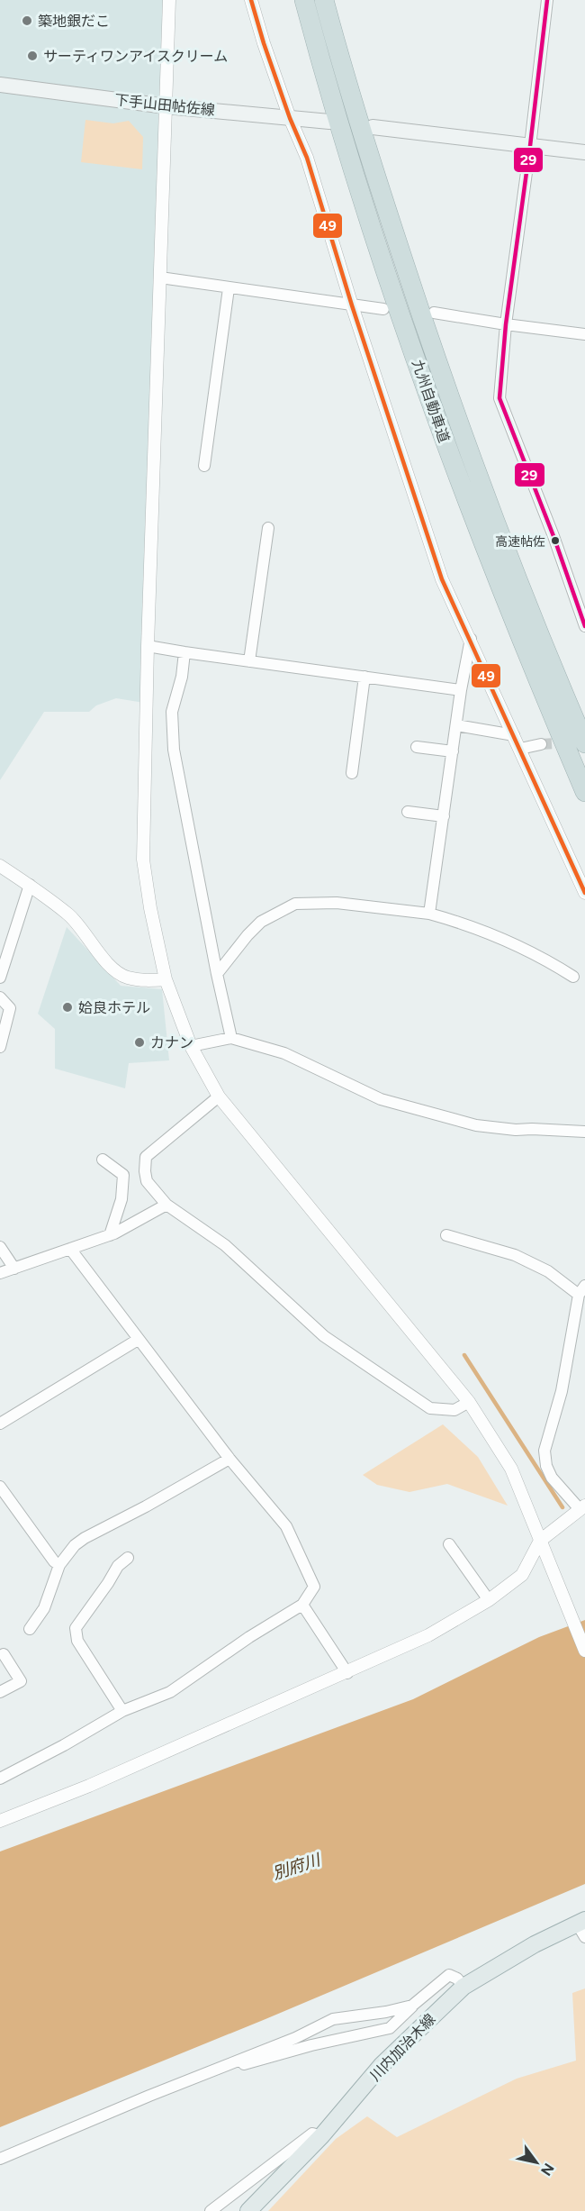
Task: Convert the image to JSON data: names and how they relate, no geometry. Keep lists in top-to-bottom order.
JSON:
{
  "streets": {
    "highway": ["九州自動車道"],
    "main road": ["下手山田帖佐線", "川内加治木線"]
  },
  "water": ["別府川"],
  "places": [
    "築地銀だこ",
    "サーティワンアイスクリーム",
    "高速帖佐",
    "姶良ホテル",
    "カナン"
  ],
  "lines": ["transit line 49", "transit line 29"],
  "north": "bottom right"
}
